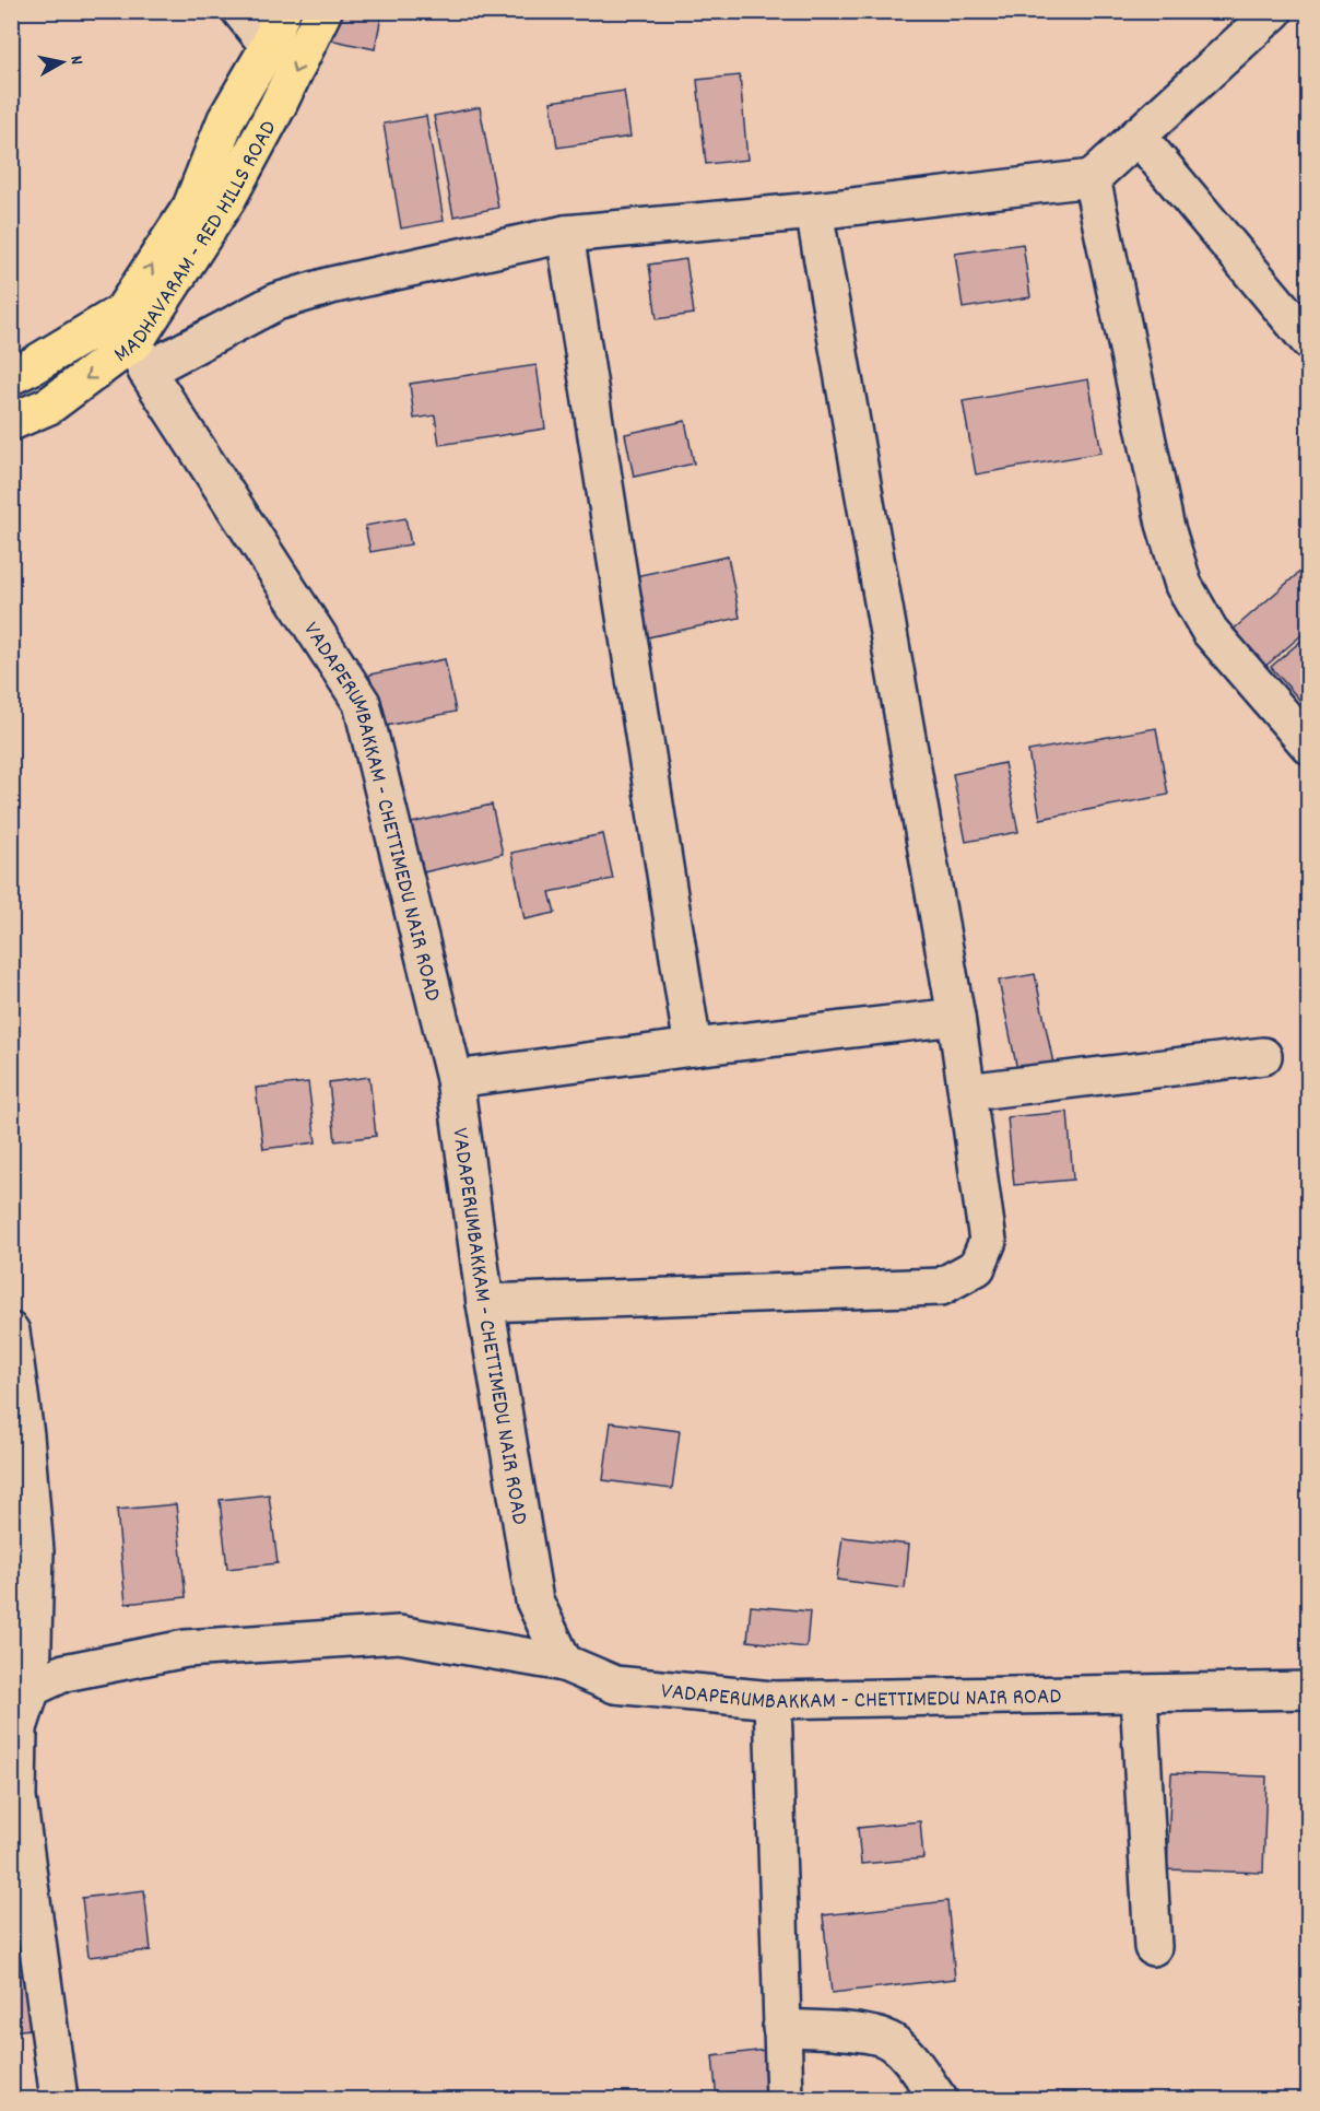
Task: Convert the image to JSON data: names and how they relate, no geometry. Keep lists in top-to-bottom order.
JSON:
{
  "streets": {
    "main road": ["MADHAVARAM - RED HILLS ROAD"],
    "street": ["VADAPERUMBAKKAM - CHETTIMEDU NAIR ROAD"]
  },
  "crossings": [
    ["MADHAVARAM - RED HILLS ROAD", "VADAPERUMBAKKAM - CHETTIMEDU NAIR ROAD"]
  ],
  "north": "right"
}
